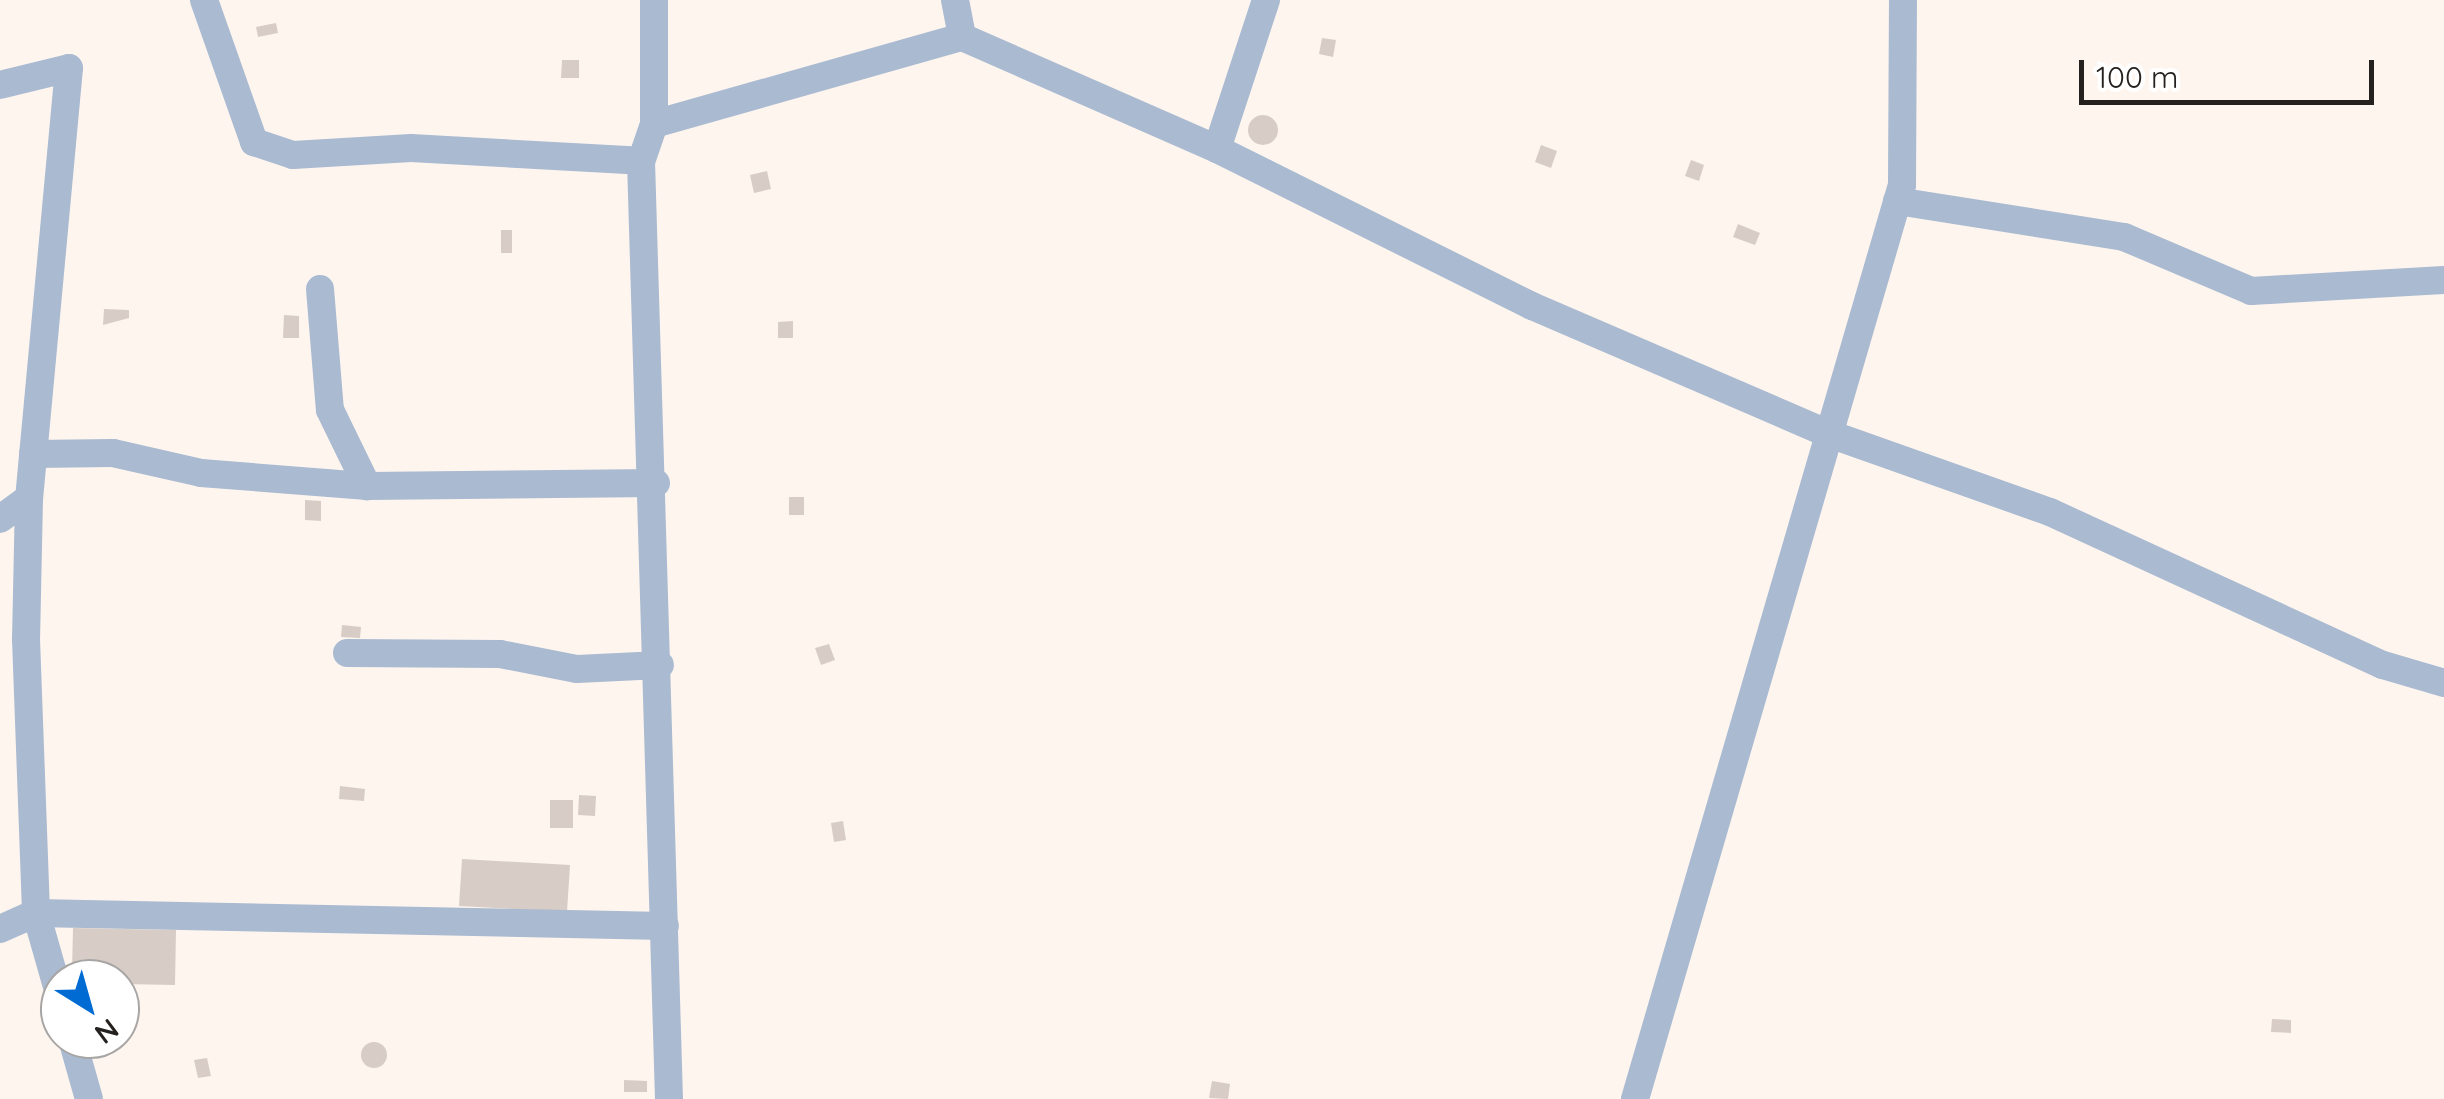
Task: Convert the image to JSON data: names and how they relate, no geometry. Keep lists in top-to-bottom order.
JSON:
{
  "scale_bar": "100 m",
  "north": "bottom right"
}
